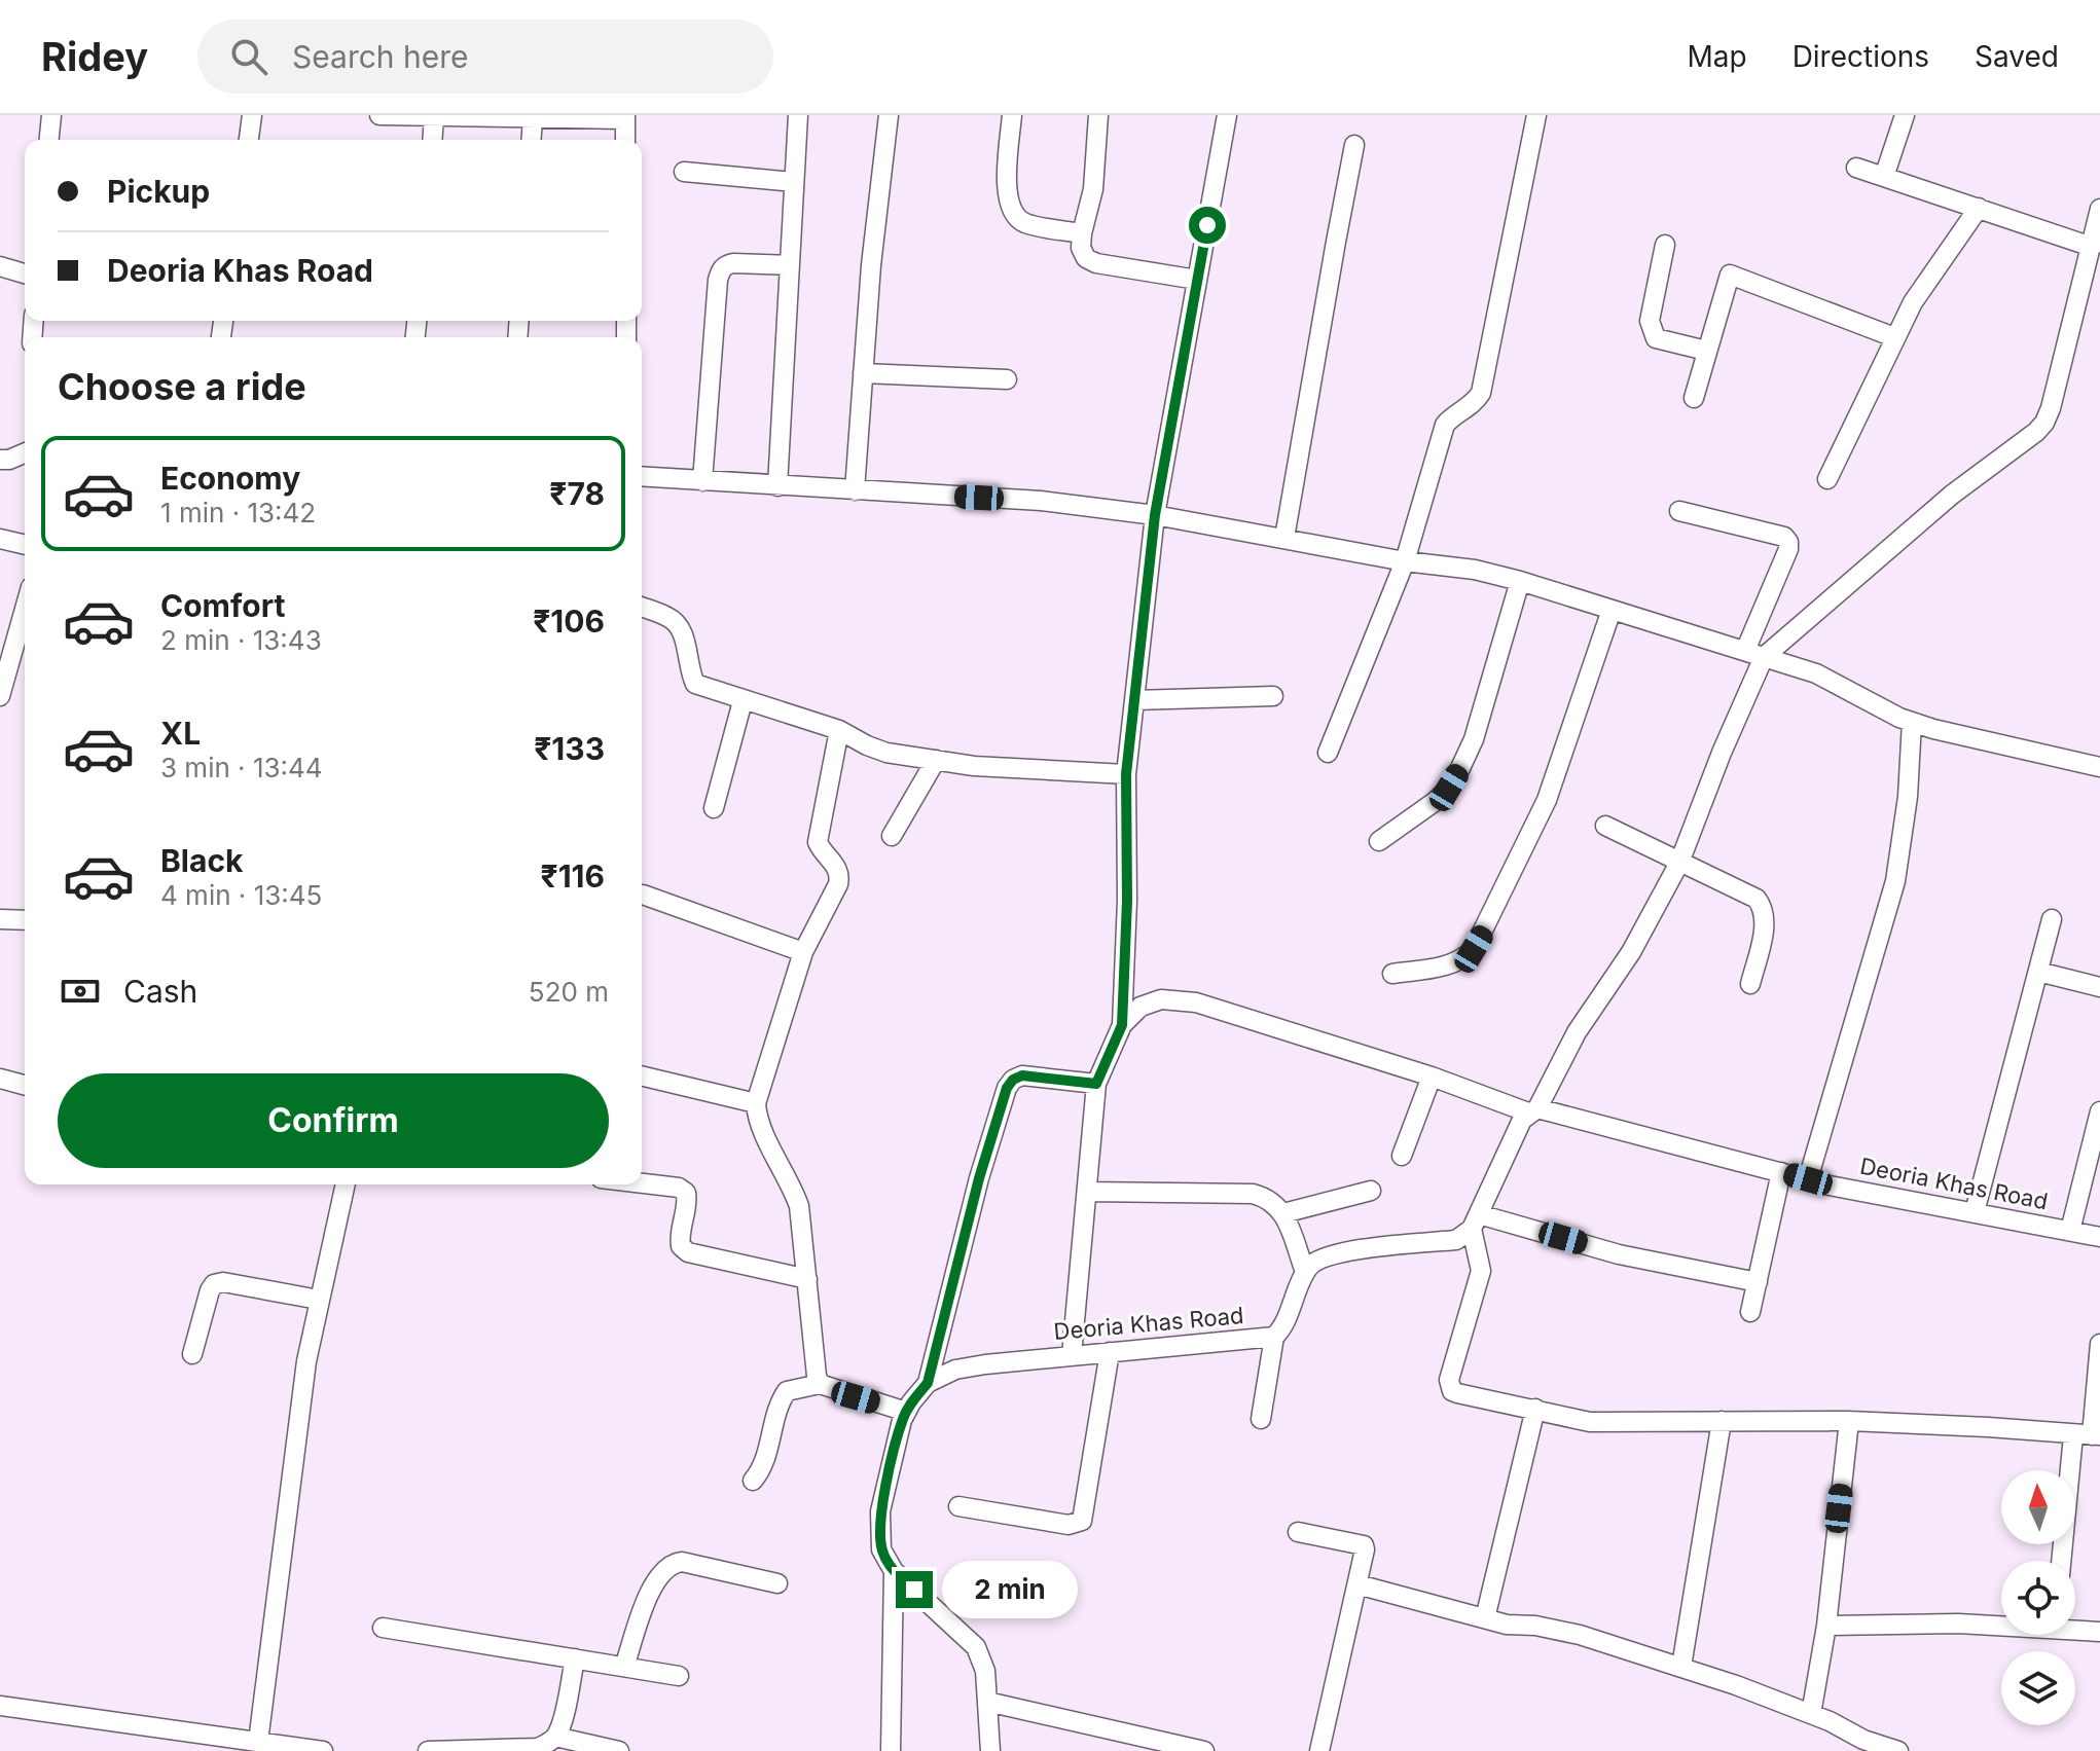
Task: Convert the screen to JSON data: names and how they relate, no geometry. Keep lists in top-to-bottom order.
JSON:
{
  "streets": {
    "street": ["Deoria Khas Road"]
  },
  "north": "top",
  "page": {
    "header": "Ridey",
    "search": "Search here",
    "nav": ["Map", "Directions", "Saved"],
    "banner": ["Pickup", "Deoria Khas Road"],
    "heading": "Choose a ride",
    "list": [
      {
        "name": "Economy",
        "note": "1 min · 13:42",
        "value": "₹78"
      },
      {
        "name": "Comfort",
        "note": "2 min · 13:43",
        "value": "₹106"
      },
      {
        "name": "XL",
        "note": "3 min · 13:44",
        "value": "₹133"
      },
      {
        "name": "Black",
        "note": "4 min · 13:45",
        "value": "₹116"
      }
    ],
    "pay": ["Cash", "520 m"],
    "buttons": "Confirm",
    "bubble": "2 min"
  }
}
